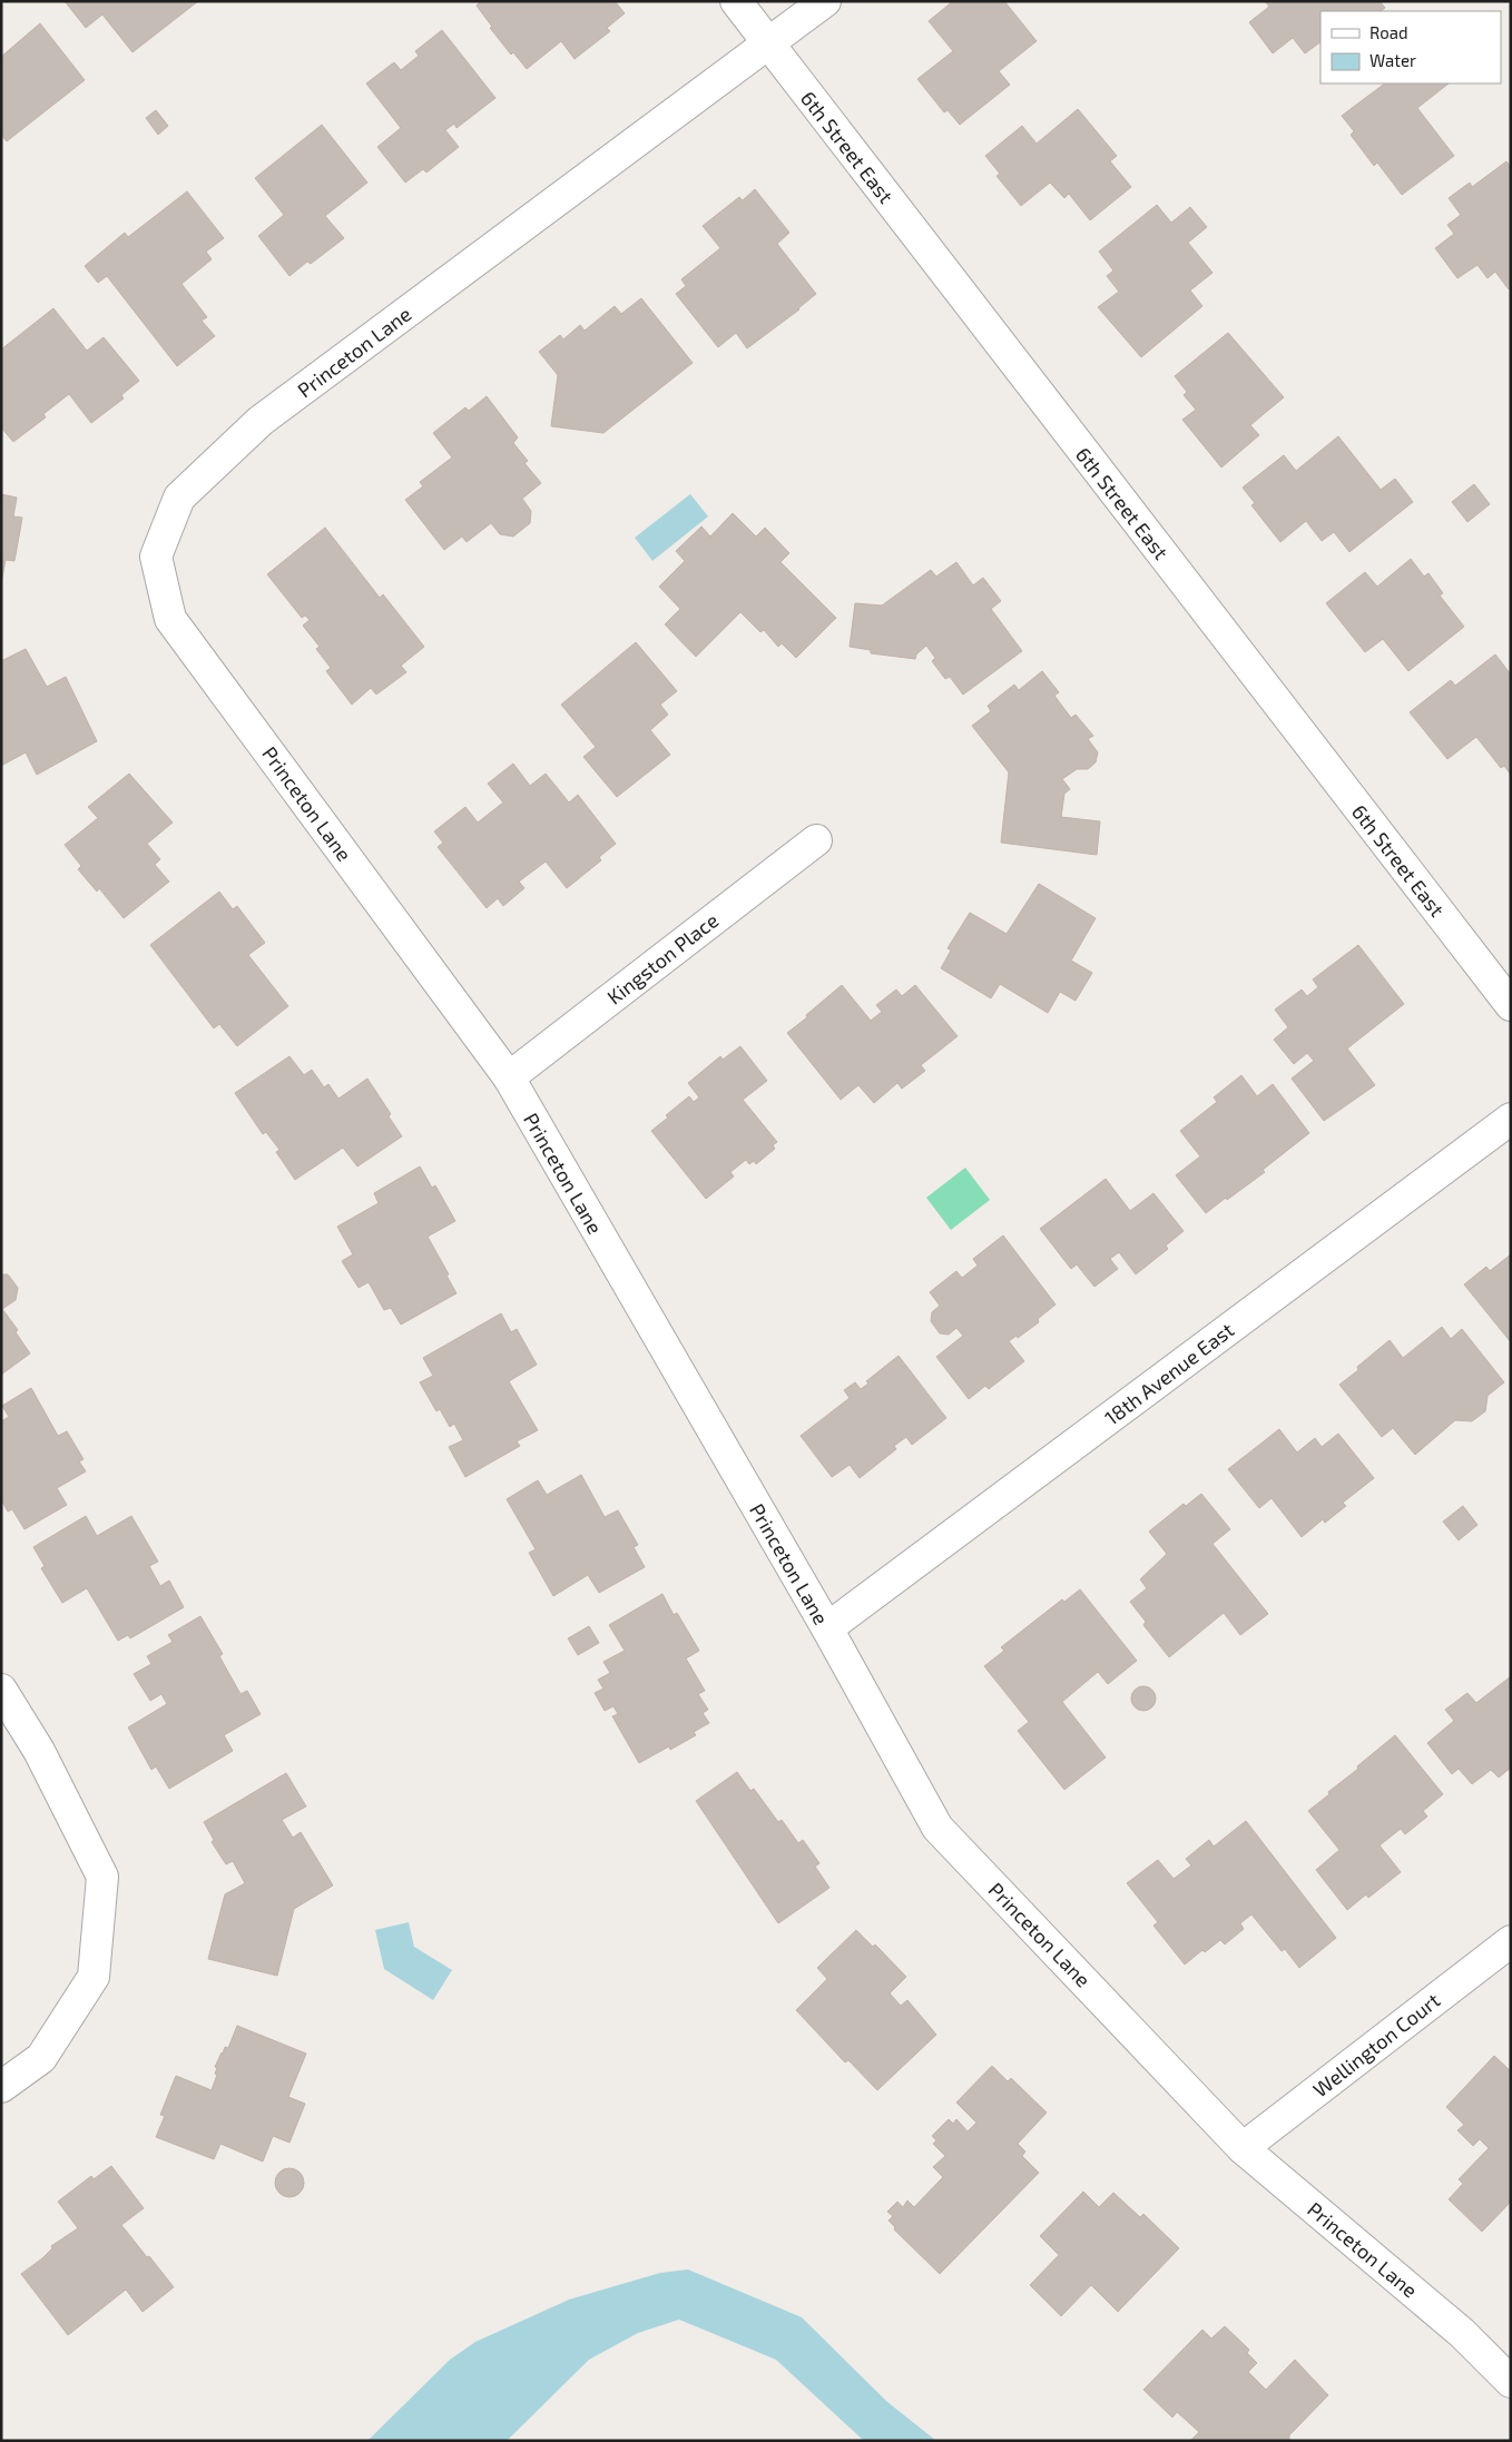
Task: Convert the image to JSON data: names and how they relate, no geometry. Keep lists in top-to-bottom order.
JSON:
{
  "streets": {
    "street": [
      "6th Street East",
      "Princeton Lane",
      "Kingston Place",
      "18th Avenue East",
      "Wellington Court"
    ]
  },
  "crossings": [
    ["6th Street East", "Princeton Lane"],
    ["Princeton Lane", "Kingston Place"],
    ["Princeton Lane", "18th Avenue East"],
    ["Princeton Lane", "Wellington Court"]
  ],
  "legend": ["Road", "Water"]
}
